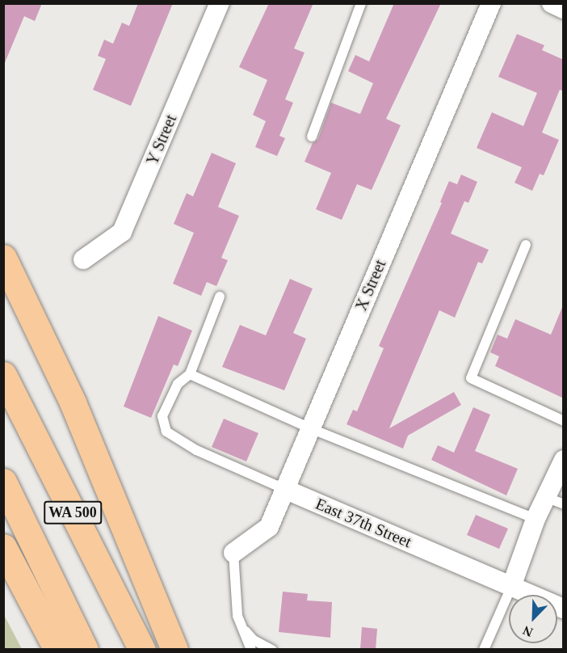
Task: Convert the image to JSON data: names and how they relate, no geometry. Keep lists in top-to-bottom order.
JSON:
{
  "streets": {
    "highway": ["WA 500"],
    "street": ["Y Street", "X Street", "East 37th Street"]
  },
  "crossings": [
    ["X Street", "East 37th Street"]
  ],
  "north": "bottom left"
}
